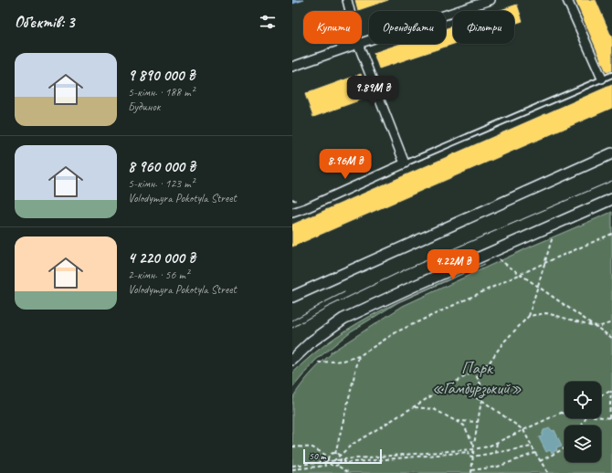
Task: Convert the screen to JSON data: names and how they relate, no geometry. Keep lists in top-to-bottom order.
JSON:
{
  "parks": ["Парк «Гамбурзький»"],
  "scale_bar": "50 m",
  "page": {
    "heading": "Об’єктів: 3",
    "chip": ["Купити", "Орендувати", "Фільтри"],
    "list": [
      {
        "name": "9 890 000 ₴",
        "note": "5-кімн. · 188 m² · Будинок"
      },
      {
        "name": "8 960 000 ₴",
        "note": "5-кімн. · 123 m² · Volodymyra Pokotyla Street"
      },
      {
        "name": "4 220 000 ₴",
        "note": "2-кімн. · 56 m² · Volodymyra Pokotyla Street"
      }
    ],
    "price": ["9.89M ₴", "8.96M ₴", "4.22M ₴"],
    "scale": "50 m"
  }
}
